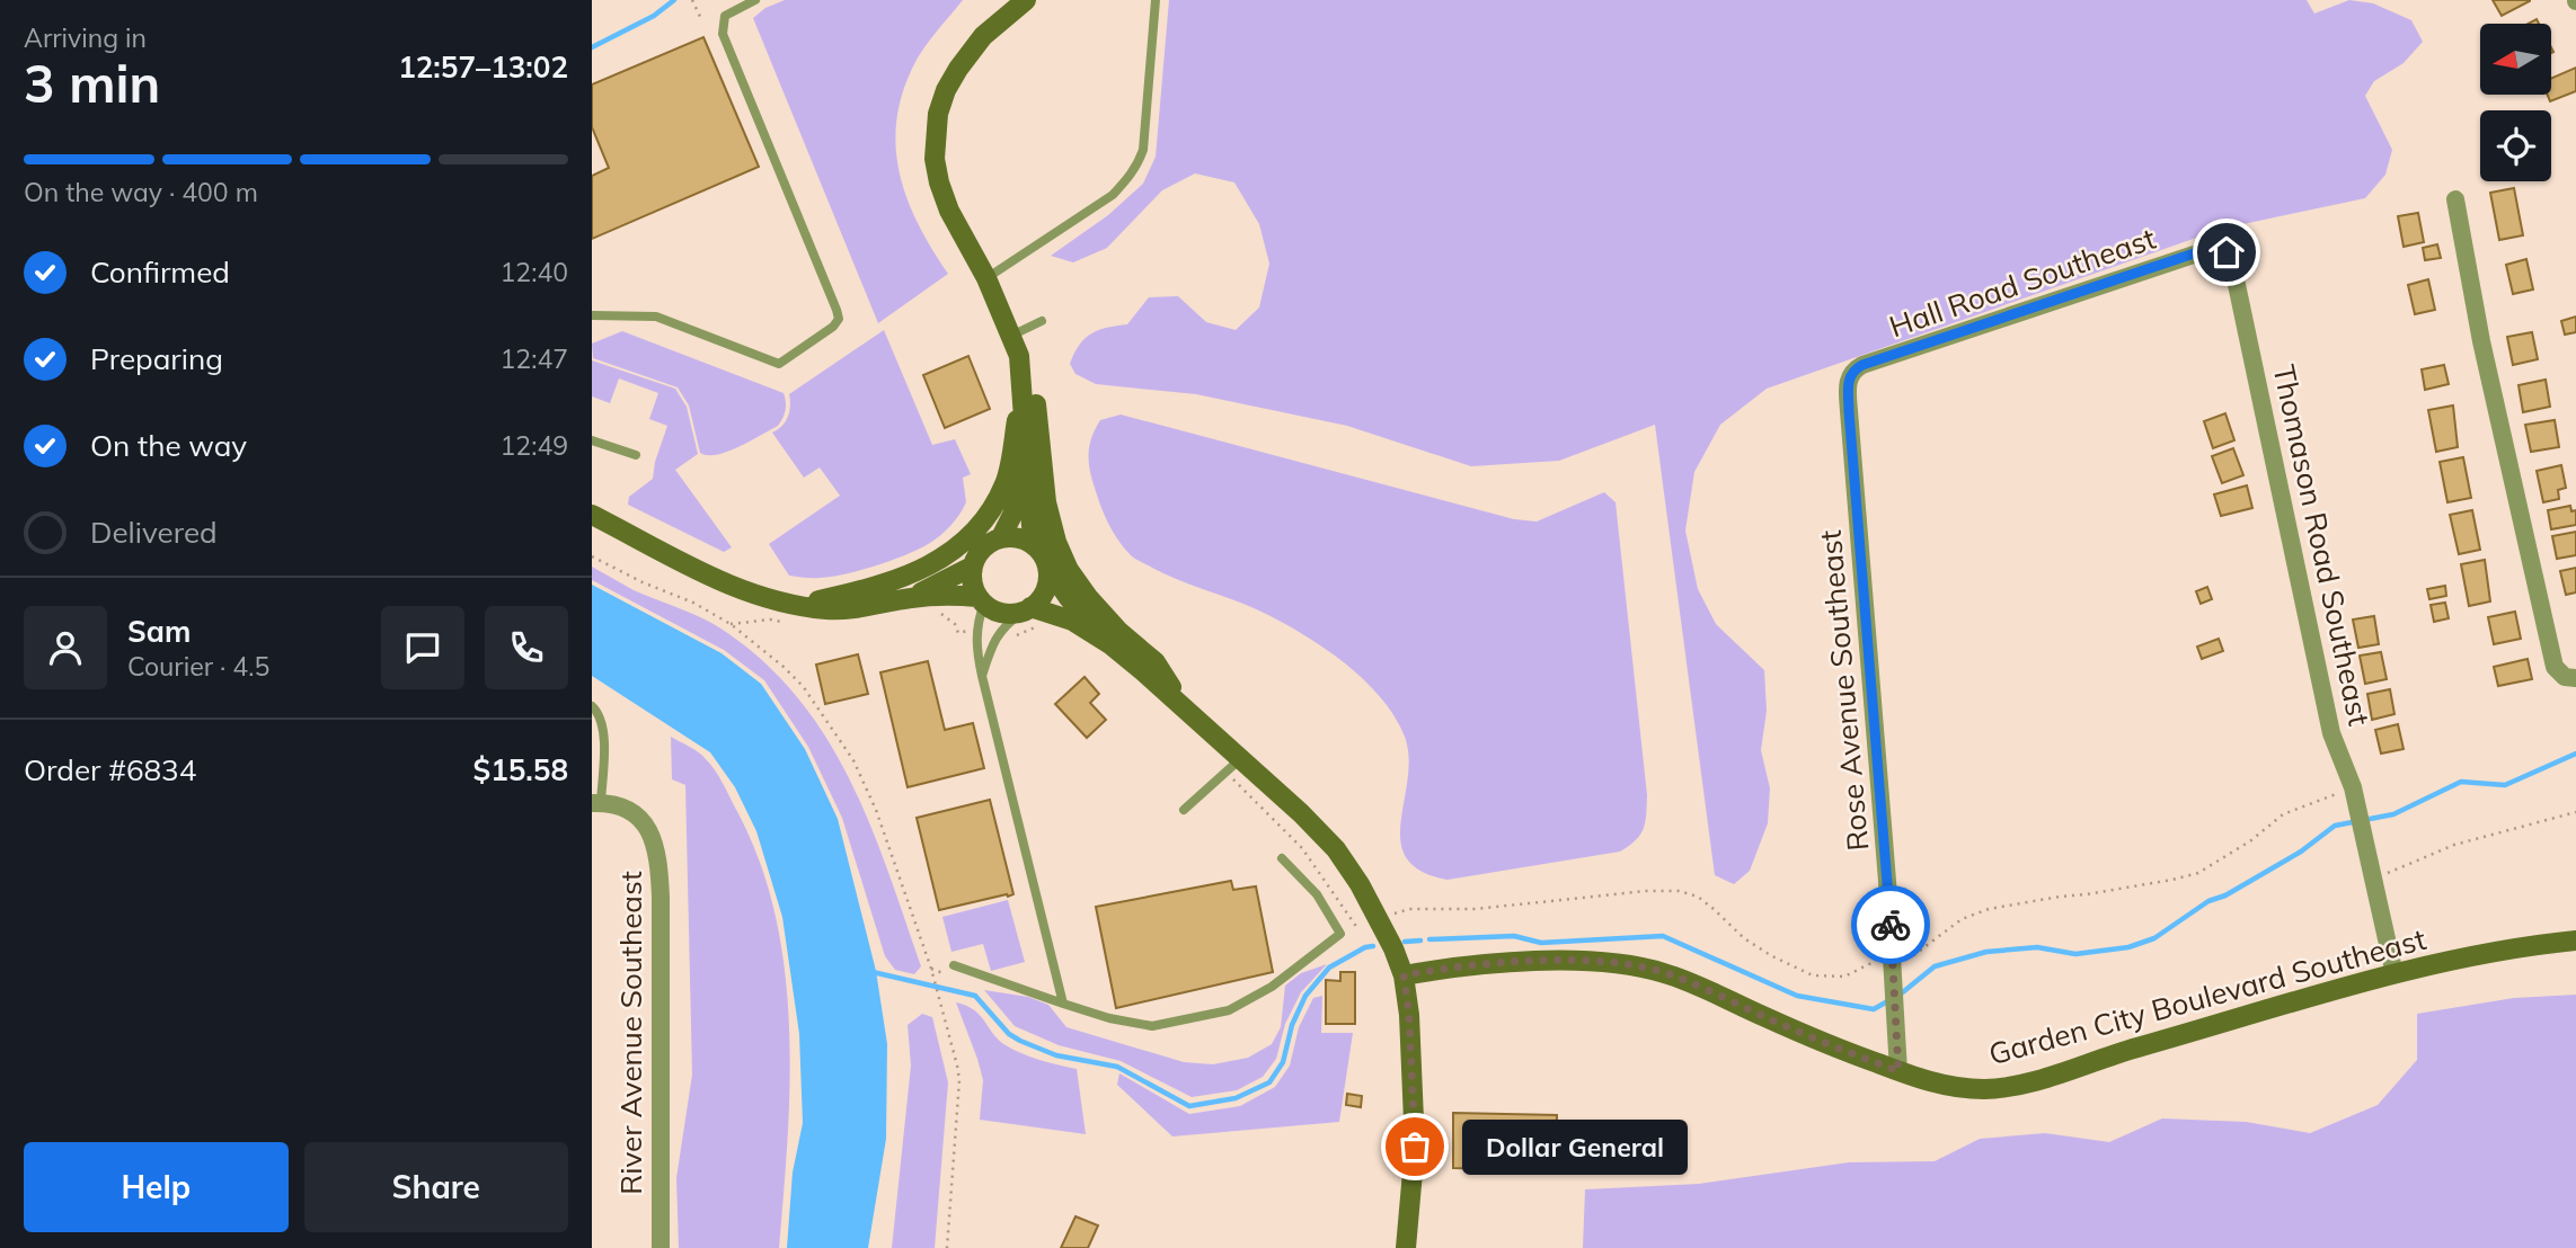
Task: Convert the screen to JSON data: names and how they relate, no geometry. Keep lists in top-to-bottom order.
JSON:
{
  "streets": {
    "main road": ["Garden City Boulevard Southeast"],
    "street": [
      "Hall Road Southeast",
      "Thomason Road Southeast",
      "Rose Avenue Southeast",
      "River Avenue Southeast"
    ]
  },
  "crossings": [
    ["Hall Road Southeast", "Thomason Road Southeast"],
    ["Hall Road Southeast", "Rose Avenue Southeast"],
    ["Thomason Road Southeast", "Garden City Boulevard Southeast"],
    ["Rose Avenue Southeast", "Garden City Boulevard Southeast"]
  ],
  "places": ["Dollar General"],
  "north": "left",
  "page": {
    "heading": ["3 min", "Arriving in", "12:57–13:02"],
    "panel": [
      "Sam",
      "Courier · 4.5",
      "Order #6834",
      "$15.58"
    ],
    "bar": "On the way · 400 m",
    "list": [
      ["Confirmed", "12:40"],
      ["Preparing", "12:47"],
      ["On the way", "12:49"],
      "Delivered"
    ],
    "bubble": "Dollar General",
    "buttons": ["Help", "Share"]
  }
}
